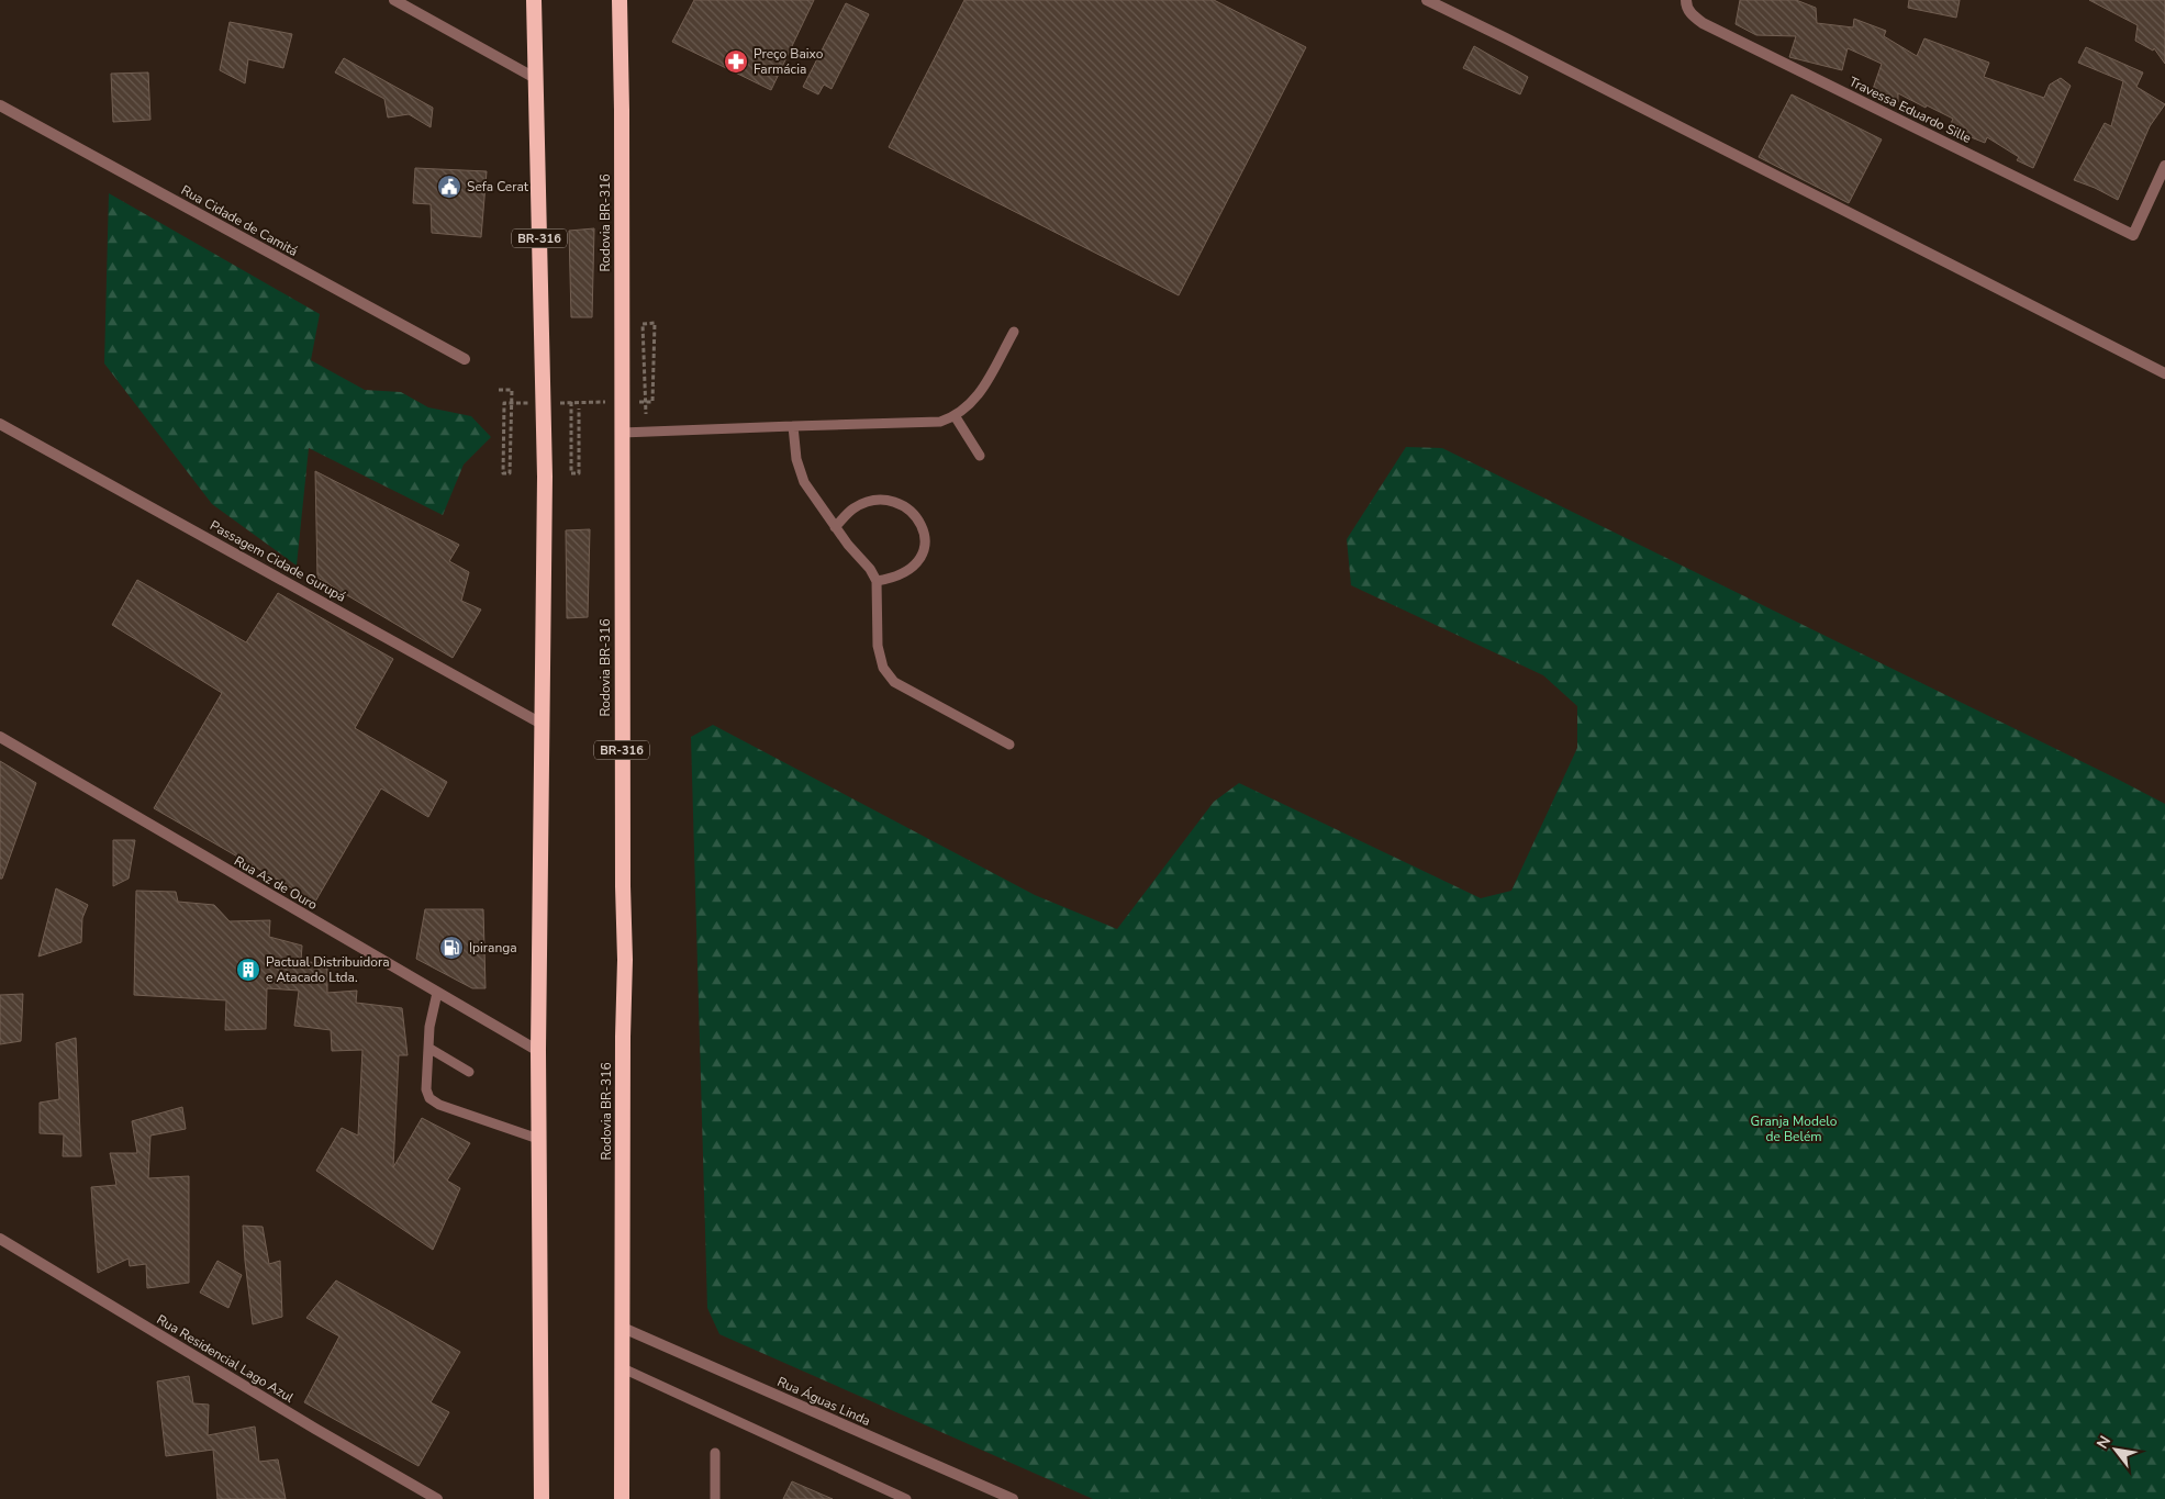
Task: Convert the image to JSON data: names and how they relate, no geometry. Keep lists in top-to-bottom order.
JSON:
{
  "streets": {
    "highway": ["Rodovia BR-316", "BR-316"],
    "street": [
      "Travessa Eduardo Sille",
      "Rua Cidade de Camitá",
      "Passagem Cidade Gurupá",
      "Rua Az de Ouro",
      "Rua Residencial Lago Azul",
      "Rua Águas Linda"
    ]
  },
  "crossings": [
    ["Rodovia BR-316", "Rua Águas Linda"],
    ["BR-316", "Passagem Cidade Gurupá"],
    ["BR-316", "Rua Az de Ouro"]
  ],
  "parks": ["Granja Modelo de Belém"],
  "places": {
    "pharmacy": ["Preço Baixo Farmácia"],
    "public building": ["Sefa Cerat"],
    "fuel station": ["Ipiranga"],
    "building": ["Pactual Distribuidora e Atacado Ltda."]
  },
  "north": "top left"
}
